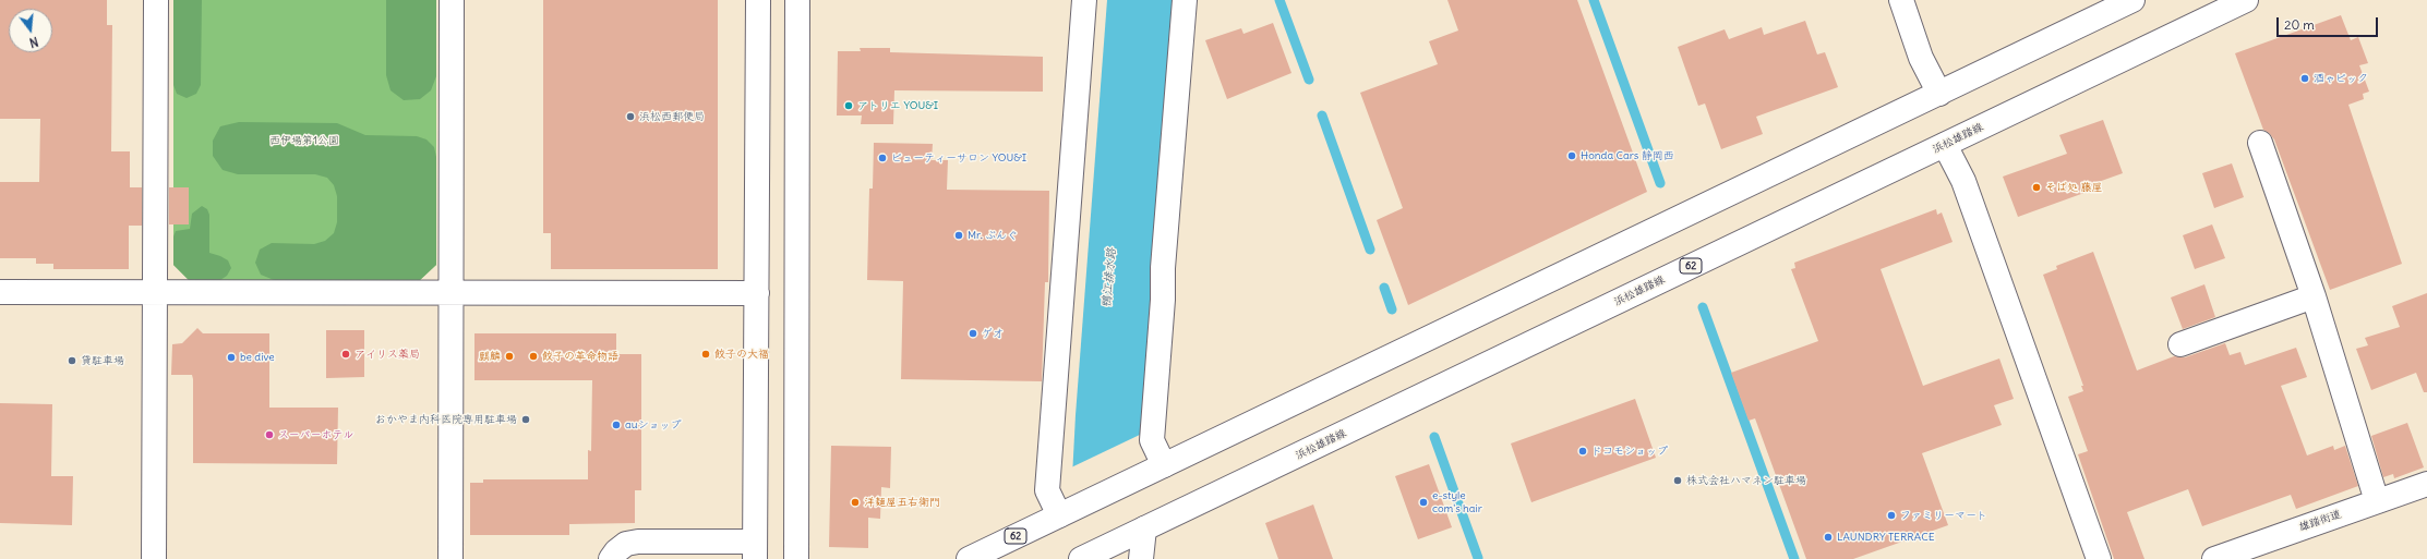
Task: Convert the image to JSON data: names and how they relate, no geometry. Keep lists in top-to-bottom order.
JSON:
{
  "streets": {
    "street": ["浜松雄踏線", "62", "雄踏街道"]
  },
  "water": ["鴨江排水路"],
  "parks": ["西伊場第1公園"],
  "places": [
    "酒ゃビック",
    "アトリエ YOU&I",
    "浜松西郵便局",
    "Honda Cars 静岡西",
    "ビューティーサロン YOU&I",
    "そば処 藤屋",
    "Mr. ぶんぐ",
    "ゲオ",
    "アイリス薬局",
    "餃子の大福",
    "麒麟",
    "餃子の革命物語",
    "be dive",
    "貸駐車場",
    "おかやま内科医院専用駐車場",
    "auショップ",
    "スーパーホテル",
    "ドコモショップ",
    "株式会社ハマネン駐車場",
    "洋麺屋五右衛門",
    "e-style com's hair",
    "ファミリーマート",
    "LAUNDRY TERRACE"
  ],
  "scale_bar": "20 m",
  "north": "bottom"
}
